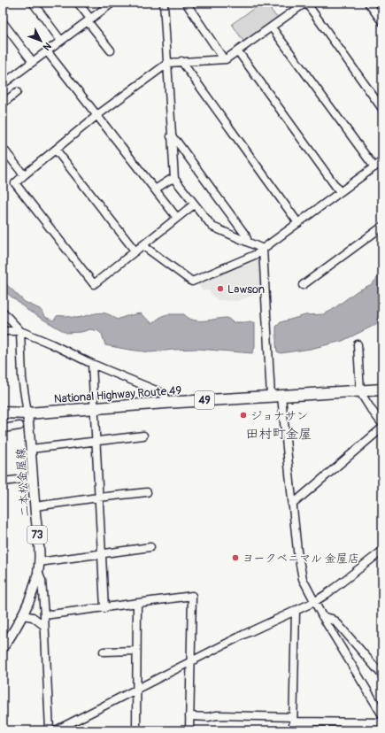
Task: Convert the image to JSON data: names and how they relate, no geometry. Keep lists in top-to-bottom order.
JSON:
{
  "streets": {
    "highway": ["National Highway Route 49", "49"],
    "main road": ["二本松金屋線", "73"]
  },
  "crossings": [
    ["National Highway Route 49", "二本松金屋線"]
  ],
  "districts": ["田村町金屋"],
  "places": ["Lawson", "ジョナサン", "ヨークベニマル 金屋店"],
  "north": "bottom right"
}
